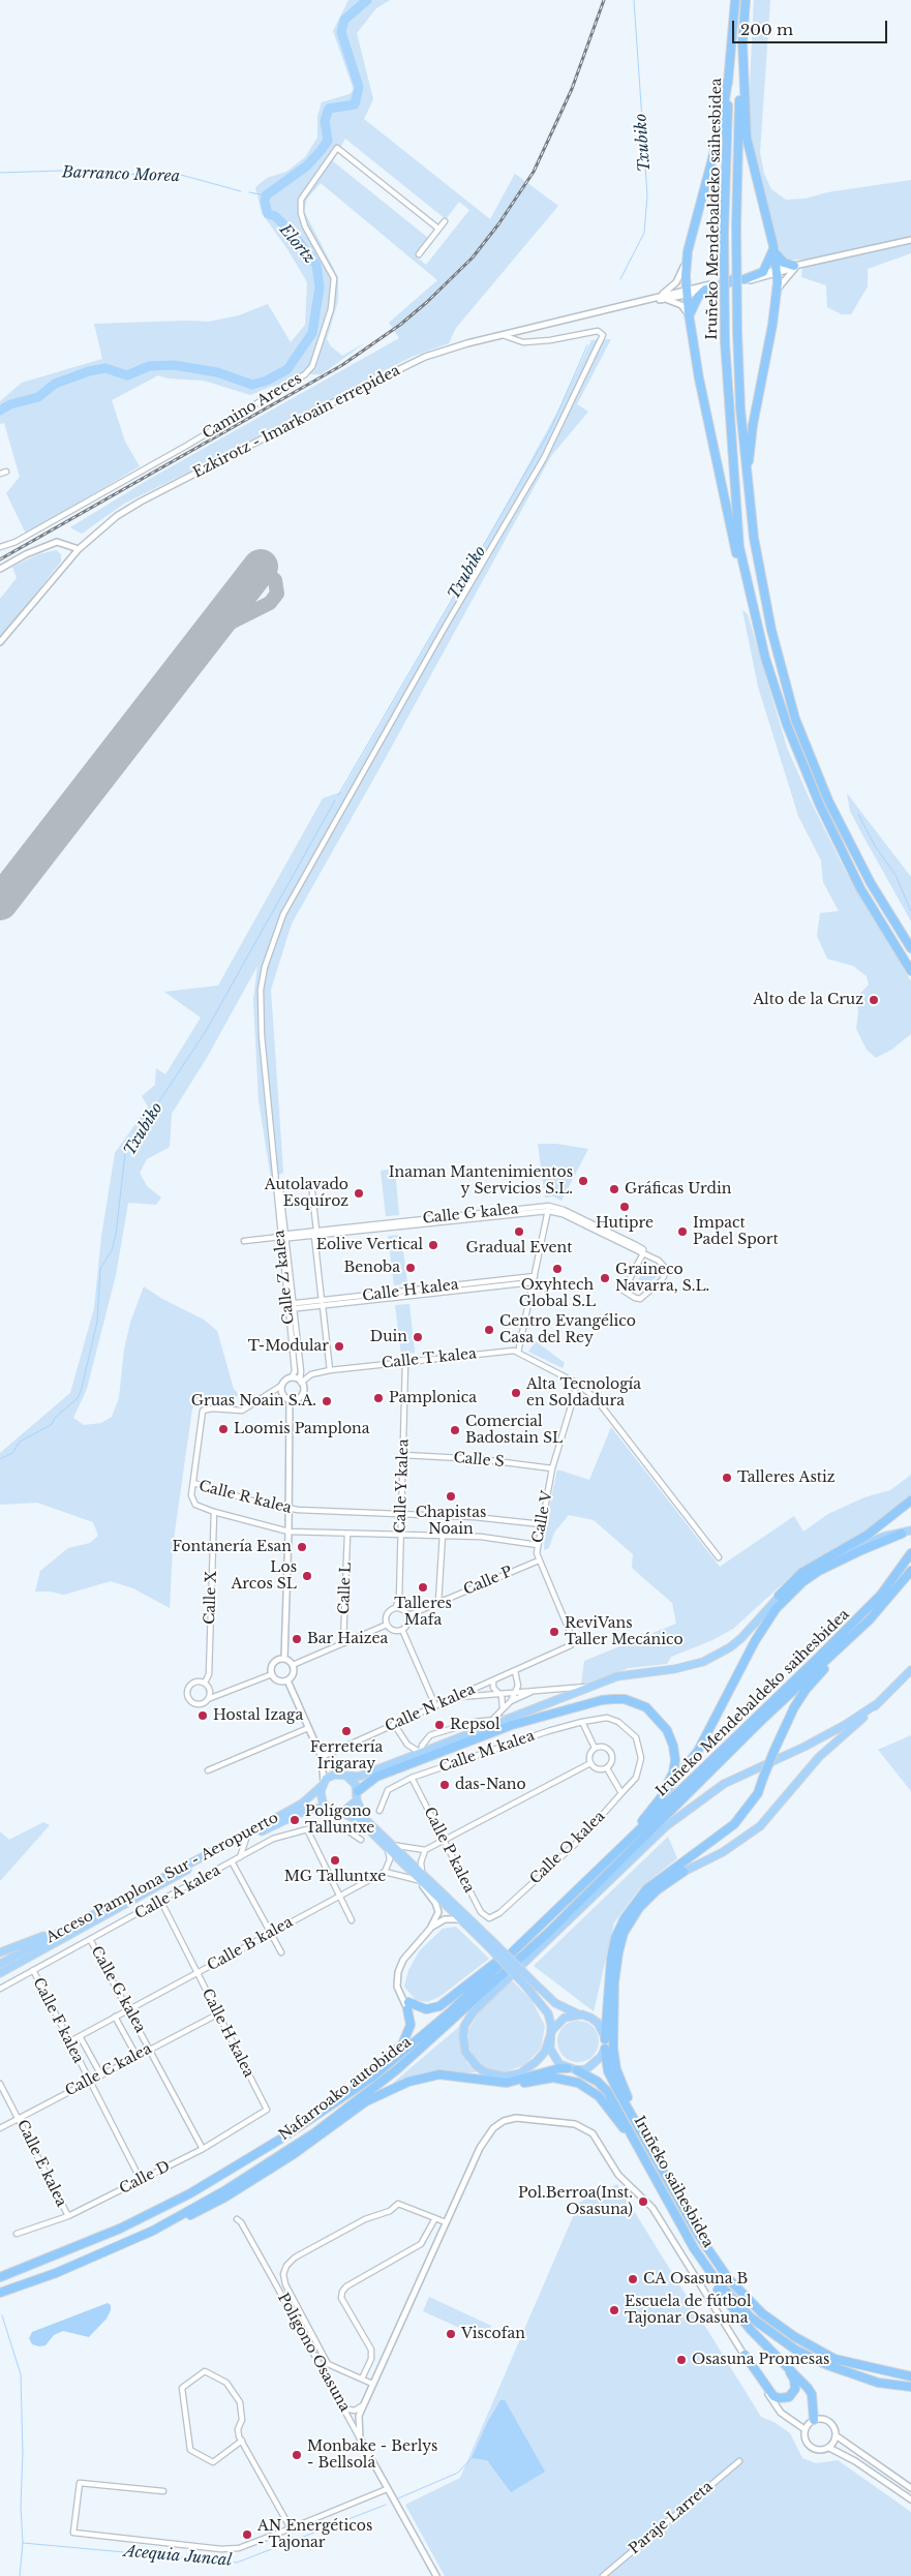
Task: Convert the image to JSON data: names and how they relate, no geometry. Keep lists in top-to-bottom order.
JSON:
{
  "streets": {
    "highway": [
      "Iruñeko Mendebaldeko saihesbidea",
      "Acceso Pamplona Sur - Aeropuerto",
      "Nafarroako autobidea",
      "Iruñeko saihesbidea"
    ],
    "street": [
      "Camino Areces",
      "Ezkirotz - Imarkoain errepidea",
      "Calle G kalea",
      "Calle Z kalea",
      "Calle H kalea",
      "Calle T kalea",
      "Calle S",
      "Calle Y kalea",
      "Calle R kalea",
      "Calle V",
      "Calle P",
      "Calle L",
      "Calle X",
      "Calle N kalea",
      "Calle M kalea",
      "Calle O kalea",
      "Calle P kalea",
      "Calle A kalea",
      "Calle B kalea",
      "Calle F kalea",
      "Calle C kalea",
      "Calle E kalea",
      "Calle D",
      "Polígono Osasuna",
      "Paraje Larreta"
    ]
  },
  "crossings": [
    ["Iruñeko Mendebaldeko saihesbidea", "Nafarroako autobidea"],
    ["Ezkirotz - Imarkoain errepidea", "Calle Z kalea"],
    ["Calle G kalea", "Calle Z kalea"],
    ["Calle G kalea", "Calle A kalea"],
    ["Calle G kalea", "Calle B kalea"],
    ["Calle G kalea", "Calle C kalea"],
    ["Calle G kalea", "Calle D"],
    ["Calle Z kalea", "Calle H kalea"],
    ["Calle Z kalea", "Calle T kalea"],
    ["Calle H kalea", "Calle A kalea"],
    ["Calle H kalea", "Calle B kalea"],
    ["Calle H kalea", "Calle C kalea"],
    ["Calle H kalea", "Calle D"],
    ["Calle T kalea", "Calle Y kalea"],
    ["Calle T kalea", "Calle V"],
    ["Calle S", "Calle Y kalea"],
    ["Calle S", "Calle V"],
    ["Calle Y kalea", "Calle R kalea"],
    ["Calle Y kalea", "Calle P"],
    ["Calle R kalea", "Calle V"],
    ["Calle R kalea", "Calle P"],
    ["Calle R kalea", "Calle L"],
    ["Calle R kalea", "Calle X"],
    ["Calle V", "Calle P"],
    ["Calle V", "Calle N kalea"],
    ["Calle M kalea", "Calle O kalea"],
    ["Calle M kalea", "Calle P kalea"],
    ["Calle O kalea", "Calle P kalea"],
    ["Calle A kalea", "Calle F kalea"],
    ["Calle B kalea", "Calle F kalea"],
    ["Calle F kalea", "Calle C kalea"],
    ["Calle F kalea", "Calle D"],
    ["Calle C kalea", "Calle E kalea"],
    ["Calle E kalea", "Calle D"]
  ],
  "water": [
    "Txubiko",
    "Barranco Morea",
    "Elortz",
    "Acequia Juncal"
  ],
  "places": [
    "Alto de la Cruz",
    "Inaman Mantenimientos y Servicios S.L.",
    "Gráficas Urdin",
    "Autolavado Esquíroz",
    "Hutipre",
    "Gradual Event",
    "Impact Padel Sport",
    "Eolive Vertical",
    "Benoba",
    "Oxyhtech Global S.L",
    "Graineco Navarra, S.L.",
    "Centro Evangélico Casa del Rey",
    "Duin",
    "T-Modular",
    "Alta Tecnología en Soldadura",
    "Pamplonica",
    "Gruas Noain S.A.",
    "Loomis Pamplona",
    "Comercial Badostain SL",
    "Talleres Astiz",
    "Chapistas Noain",
    "Fontanería Esan",
    "Los Arcos SL",
    "Talleres Mafa",
    "ReviVans Taller Mecánico",
    "Bar Haizea",
    "Hostal Izaga",
    "Repsol",
    "Ferretería Irigaray",
    "das-Nano",
    "Polígono Talluntxe",
    "MG Talluntxe",
    "Pol.Berroa(Inst. Osasuna)",
    "CA Osasuna B",
    "Escuela de fútbol Tajonar Osasuna",
    "Viscofan",
    "Osasuna Promesas",
    "Monbake - Berlys - Bellsolá",
    "AN Energéticos - Tajonar"
  ],
  "scale_bar": "200 m"
}
